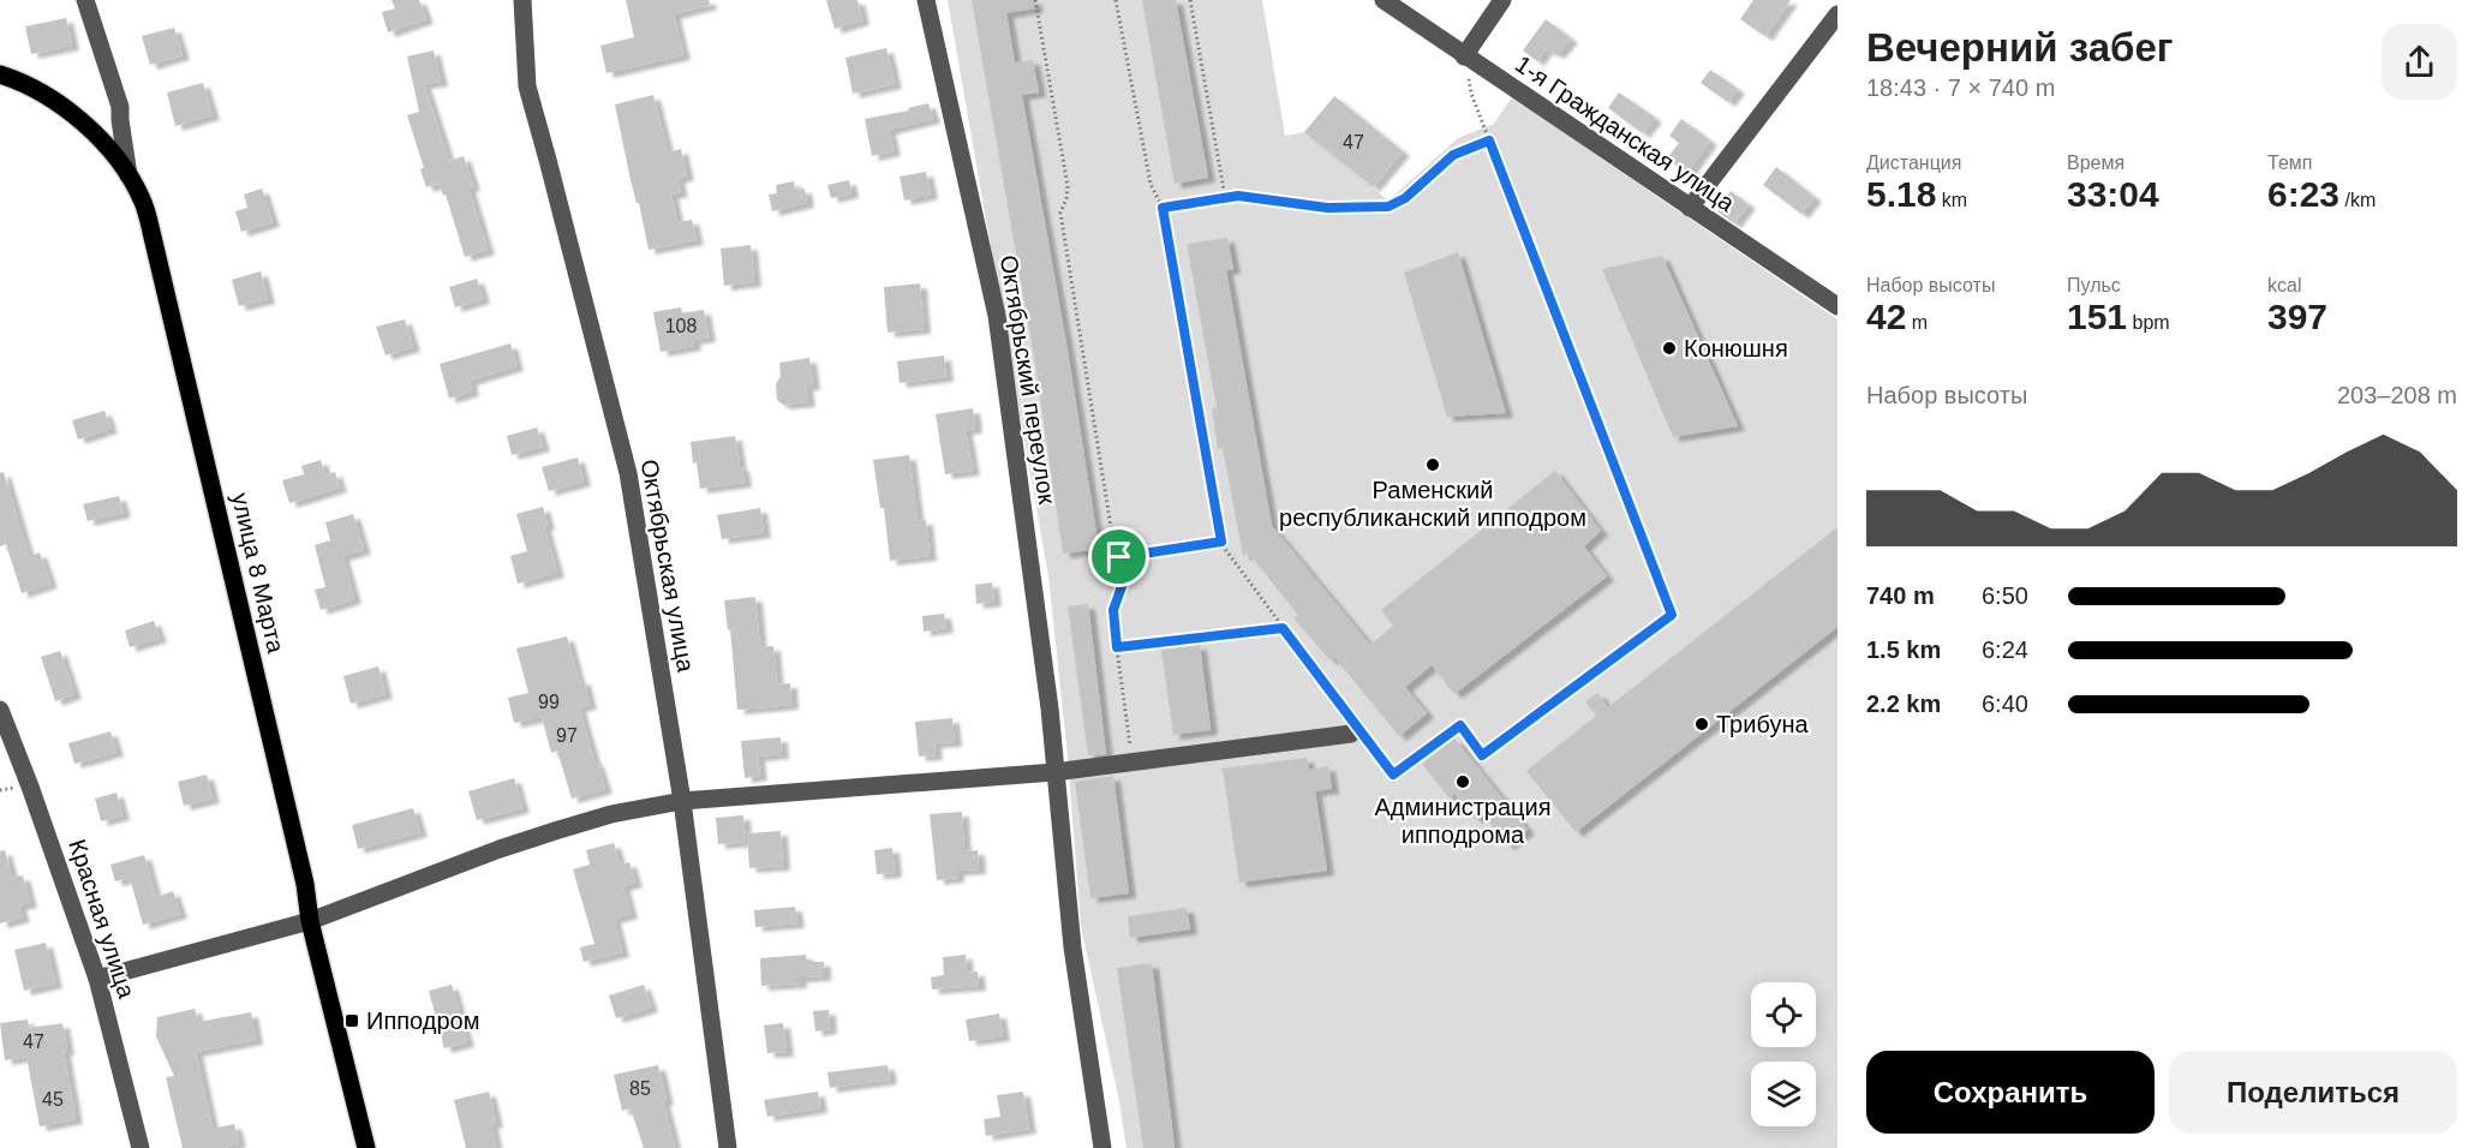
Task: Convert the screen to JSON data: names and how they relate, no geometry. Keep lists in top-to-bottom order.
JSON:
{
  "streets": {
    "main road": ["улица 8 Марта"],
    "street": [
      "1-я Гражданская улица",
      "Октябрьский переулок",
      "Октябрьская улица",
      "Красная улица"
    ]
  },
  "places": {
    "other": [
      "Конюшня",
      "Раменский республиканский ипподром",
      "Трибуна",
      "Администрация ипподрома"
    ],
    "transit": ["Ипподром"]
  },
  "house_numbers": [
    "47",
    "108",
    "99",
    "97",
    "47",
    "85",
    "45"
  ],
  "page": {
    "heading": ["Вечерний забег", "18:43 · 7 × 740 m"],
    "stats": [
      ["Дистанция", "5.18 km"],
      ["Время", "33:04"],
      ["Темп", "6:23 /km"],
      ["Набор высоты", "42 m"],
      ["Пульс", "151 bpm"],
      ["kcal", "397"]
    ],
    "chart": ["Набор высоты", "203–208 m"],
    "list": [
      {
        "name": "740 m",
        "note": "6:50"
      },
      {
        "name": "1.5 km",
        "note": "6:24"
      },
      {
        "name": "2.2 km",
        "note": "6:40"
      }
    ],
    "buttons": ["Сохранить", "Поделиться"]
  }
}
